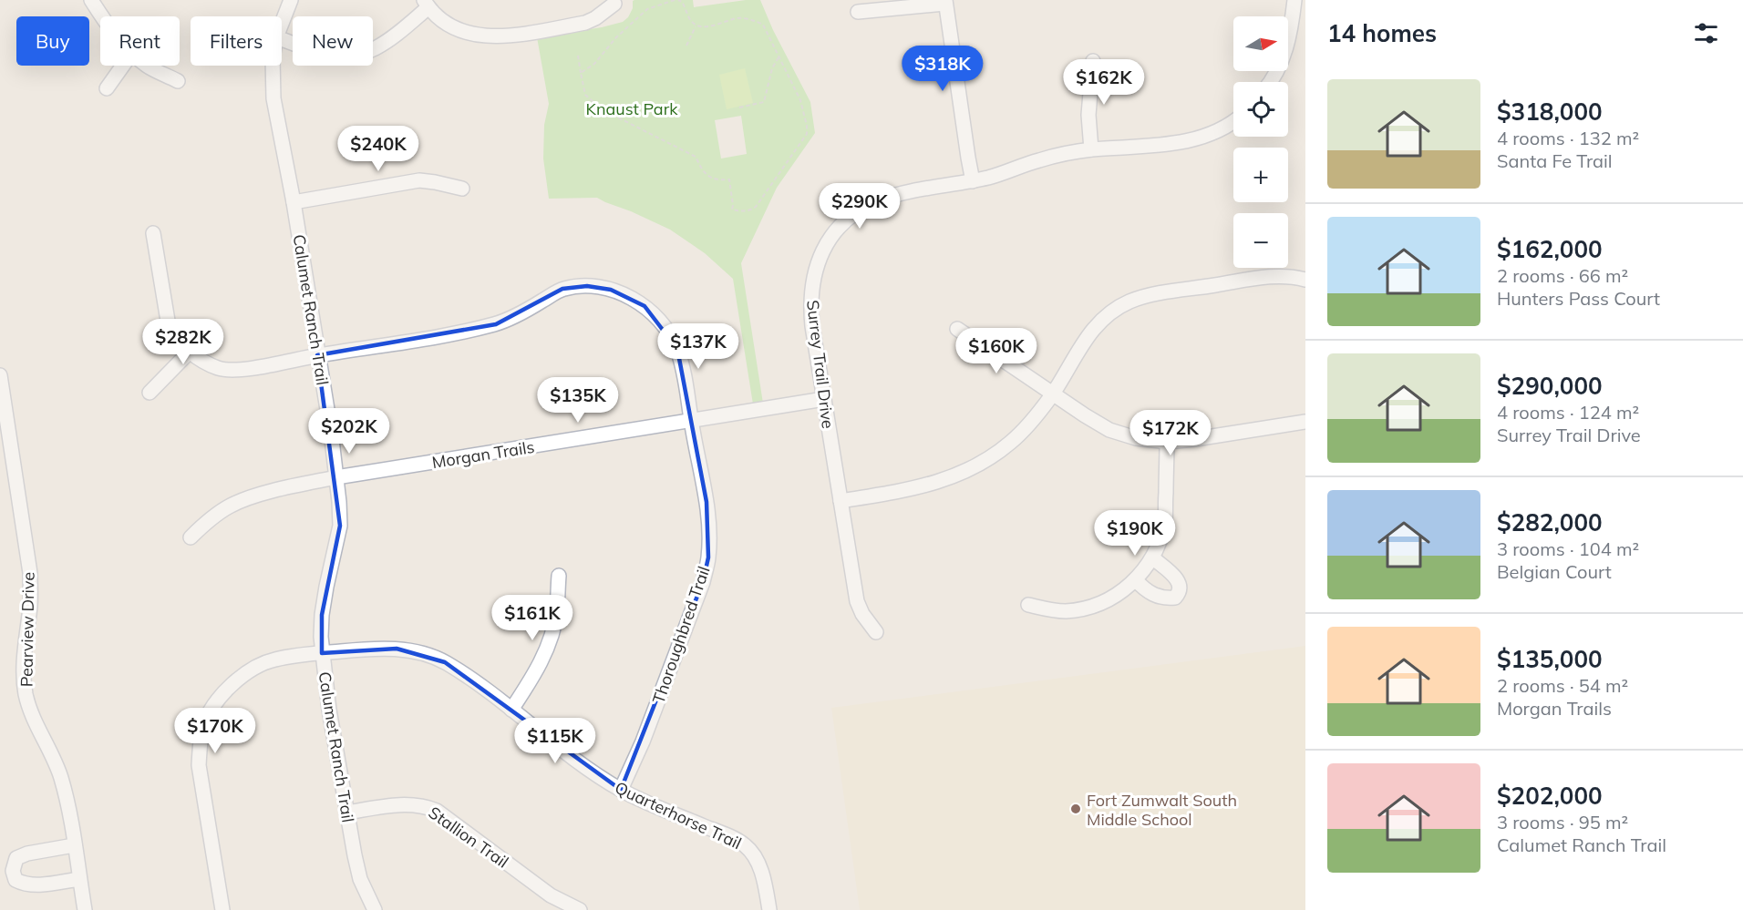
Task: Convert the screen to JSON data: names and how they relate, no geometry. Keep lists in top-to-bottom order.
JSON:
{
  "streets": {
    "street": [
      "Calumet Ranch Trail",
      "Surrey Trail Drive",
      "Morgan Trails",
      "Pearview Drive",
      "Thoroughbred Trail",
      "Quarterhorse Trail",
      "Stallion Trail"
    ]
  },
  "crossings": [
    ["Calumet Ranch Trail", "Morgan Trails"],
    ["Calumet Ranch Trail", "Thoroughbred Trail"],
    ["Calumet Ranch Trail", "Quarterhorse Trail"],
    ["Calumet Ranch Trail", "Stallion Trail"],
    ["Surrey Trail Drive", "Morgan Trails"],
    ["Morgan Trails", "Thoroughbred Trail"],
    ["Thoroughbred Trail", "Quarterhorse Trail"]
  ],
  "parks": ["Knaust Park"],
  "places": ["Fort Zumwalt South Middle School"],
  "north": "right",
  "page": {
    "heading": "14 homes",
    "map_buttons": ["+", "−"],
    "chip": [
      "Buy",
      "Rent",
      "Filters",
      "New"
    ],
    "price": [
      "$318K",
      "$162K",
      "$240K",
      "$290K",
      "$282K",
      "$137K",
      "$160K",
      "$135K",
      "$202K",
      "$172K",
      "$190K",
      "$161K",
      "$170K",
      "$115K"
    ],
    "list": [
      {
        "name": "$318,000",
        "note": "4 rooms · 132 m² · Santa Fe Trail"
      },
      {
        "name": "$162,000",
        "note": "2 rooms · 66 m² · Hunters Pass Court"
      },
      {
        "name": "$290,000",
        "note": "4 rooms · 124 m² · Surrey Trail Drive"
      },
      {
        "name": "$282,000",
        "note": "3 rooms · 104 m² · Belgian Court"
      },
      {
        "name": "$135,000",
        "note": "2 rooms · 54 m² · Morgan Trails"
      },
      {
        "name": "$202,000",
        "note": "3 rooms · 95 m² · Calumet Ranch Trail"
      }
    ]
  }
}
